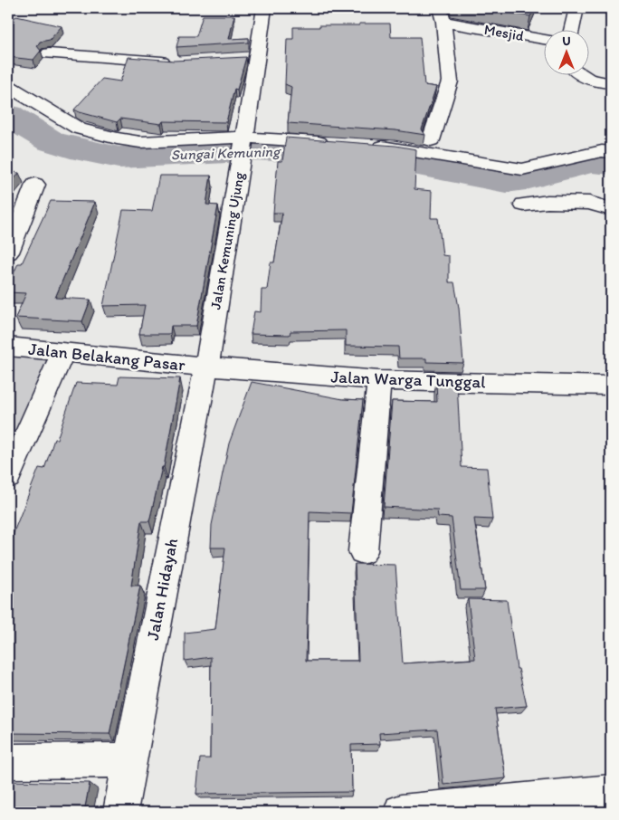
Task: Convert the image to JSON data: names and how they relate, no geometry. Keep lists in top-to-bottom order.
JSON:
{
  "streets": {
    "street": [
      "Mesjid",
      "Jalan Kemuning Ujung",
      "Jalan Belakang Pasar",
      "Jalan Warga Tunggal",
      "Jalan Hidayah"
    ]
  },
  "crossings": [
    ["Jalan Kemuning Ujung", "Jalan Belakang Pasar"],
    ["Jalan Kemuning Ujung", "Jalan Warga Tunggal"],
    ["Jalan Kemuning Ujung", "Jalan Hidayah"],
    ["Jalan Belakang Pasar", "Jalan Warga Tunggal"],
    ["Jalan Belakang Pasar", "Jalan Hidayah"],
    ["Jalan Warga Tunggal", "Jalan Hidayah"]
  ],
  "water": ["Sungai Kemuning"],
  "north": "top"
}
